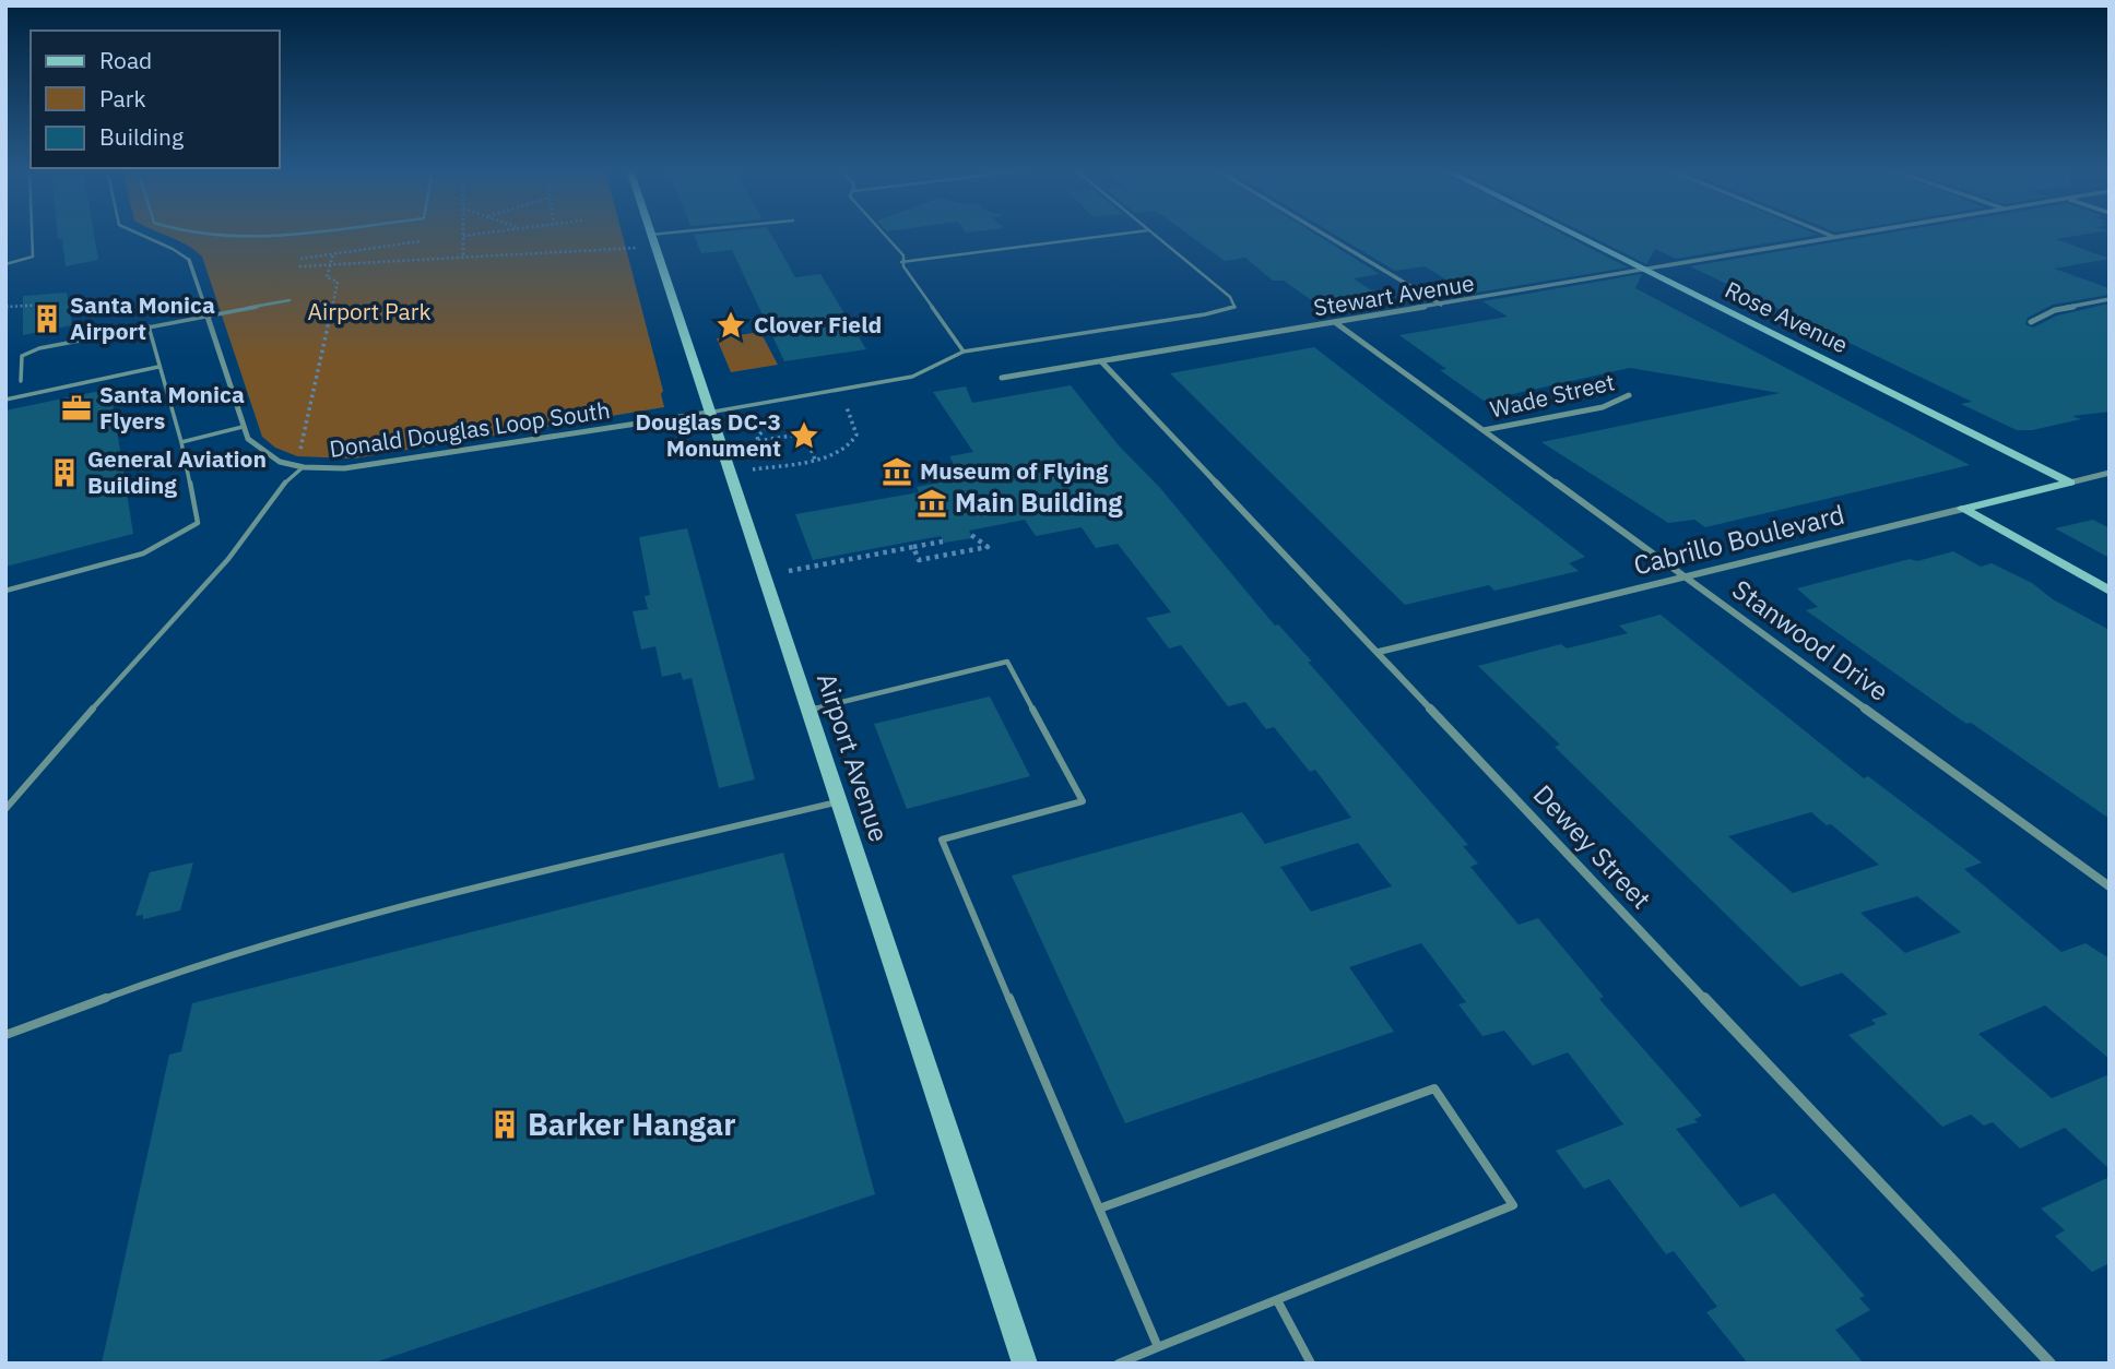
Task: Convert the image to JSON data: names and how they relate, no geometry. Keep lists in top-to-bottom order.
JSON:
{
  "streets": {
    "street": [
      "Stewart Avenue",
      "Rose Avenue",
      "Wade Street",
      "Donald Douglas Loop South",
      "Cabrillo Boulevard",
      "Stanwood Drive",
      "Airport Avenue",
      "Dewey Street"
    ]
  },
  "crossings": [
    ["Stewart Avenue", "Rose Avenue"],
    ["Stewart Avenue", "Stanwood Drive"],
    ["Stewart Avenue", "Dewey Street"],
    ["Rose Avenue", "Cabrillo Boulevard"],
    ["Wade Street", "Stanwood Drive"],
    ["Donald Douglas Loop South", "Airport Avenue"],
    ["Cabrillo Boulevard", "Stanwood Drive"],
    ["Cabrillo Boulevard", "Dewey Street"]
  ],
  "parks": ["Airport Park"],
  "places": {
    "building": ["Santa Monica Airport", "General Aviation Building", "Barker Hangar"],
    "place": ["Clover Field", "Douglas DC-3 Monument"],
    "office": ["Santa Monica Flyers"],
    "museum": ["Museum of Flying", "Main Building"]
  },
  "legend": ["Road", "Park", "Building"]
}
